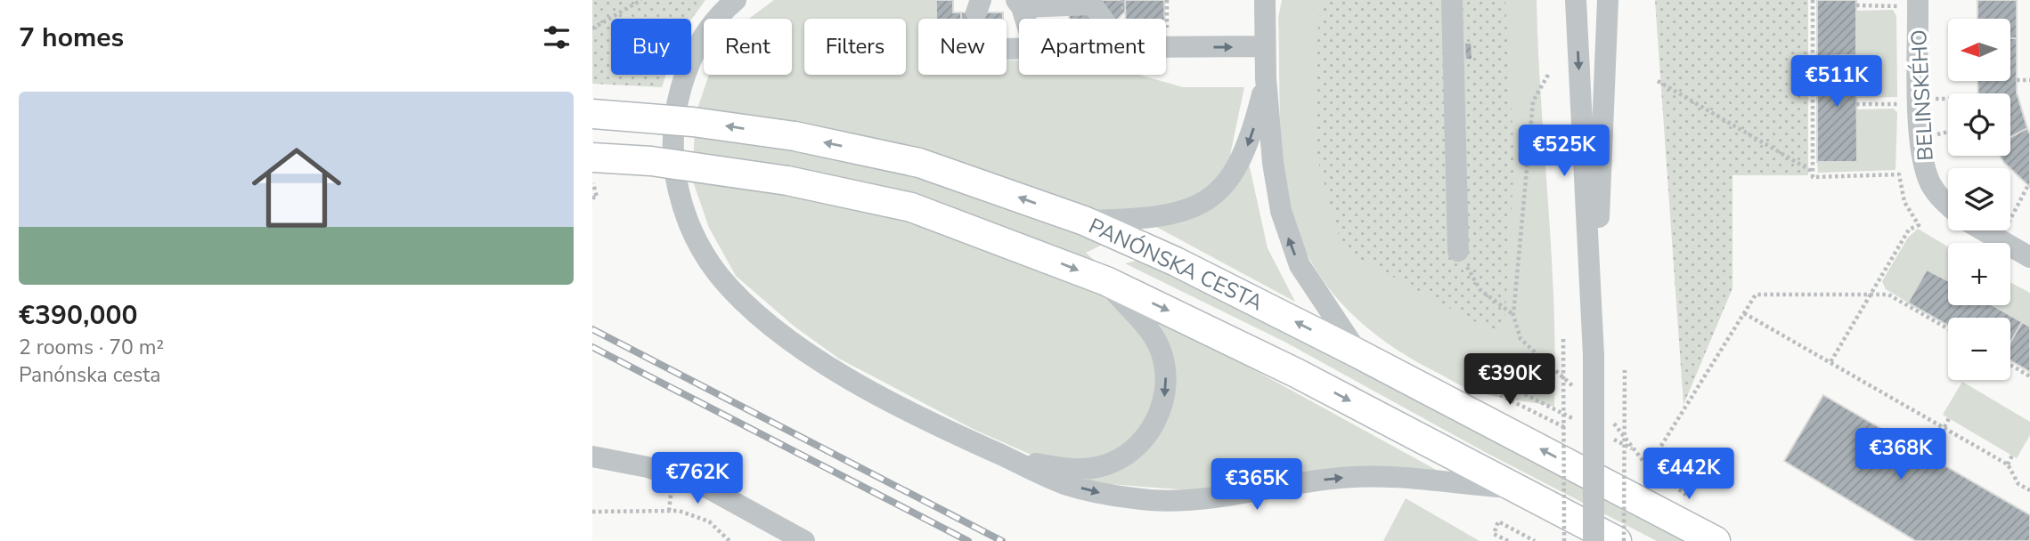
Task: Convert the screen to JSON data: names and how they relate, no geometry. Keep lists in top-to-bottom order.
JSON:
{
  "streets": {
    "main road": ["PANÓNSKA CESTA"],
    "street": ["BELINSKÉHO"]
  },
  "north": "left",
  "page": {
    "heading": "7 homes",
    "map_buttons": ["+", "−"],
    "chip": [
      "Buy",
      "Rent",
      "Filters",
      "New",
      "Apartment"
    ],
    "price": [
      "€511K",
      "€525K",
      "€390K",
      "€368K",
      "€442K",
      "€762K",
      "€365K"
    ],
    "list": [
      {
        "name": "€390,000",
        "note": "2 rooms · 70 m² · Panónska cesta"
      }
    ]
  }
}
